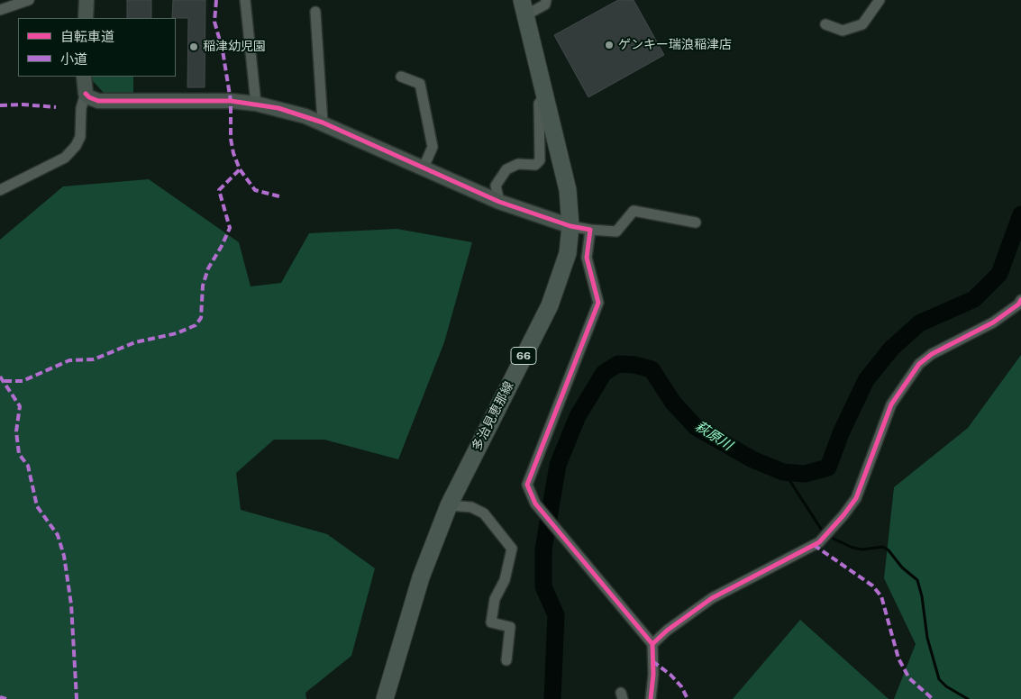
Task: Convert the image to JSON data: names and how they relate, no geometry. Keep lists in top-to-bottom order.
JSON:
{
  "streets": {
    "main road": ["66", "多治見恵那線"]
  },
  "water": ["萩原川"],
  "places": ["ゲンキー瑞浪稲津店", "稲津幼児園"],
  "legend": ["自転車道", "小道"]
}
